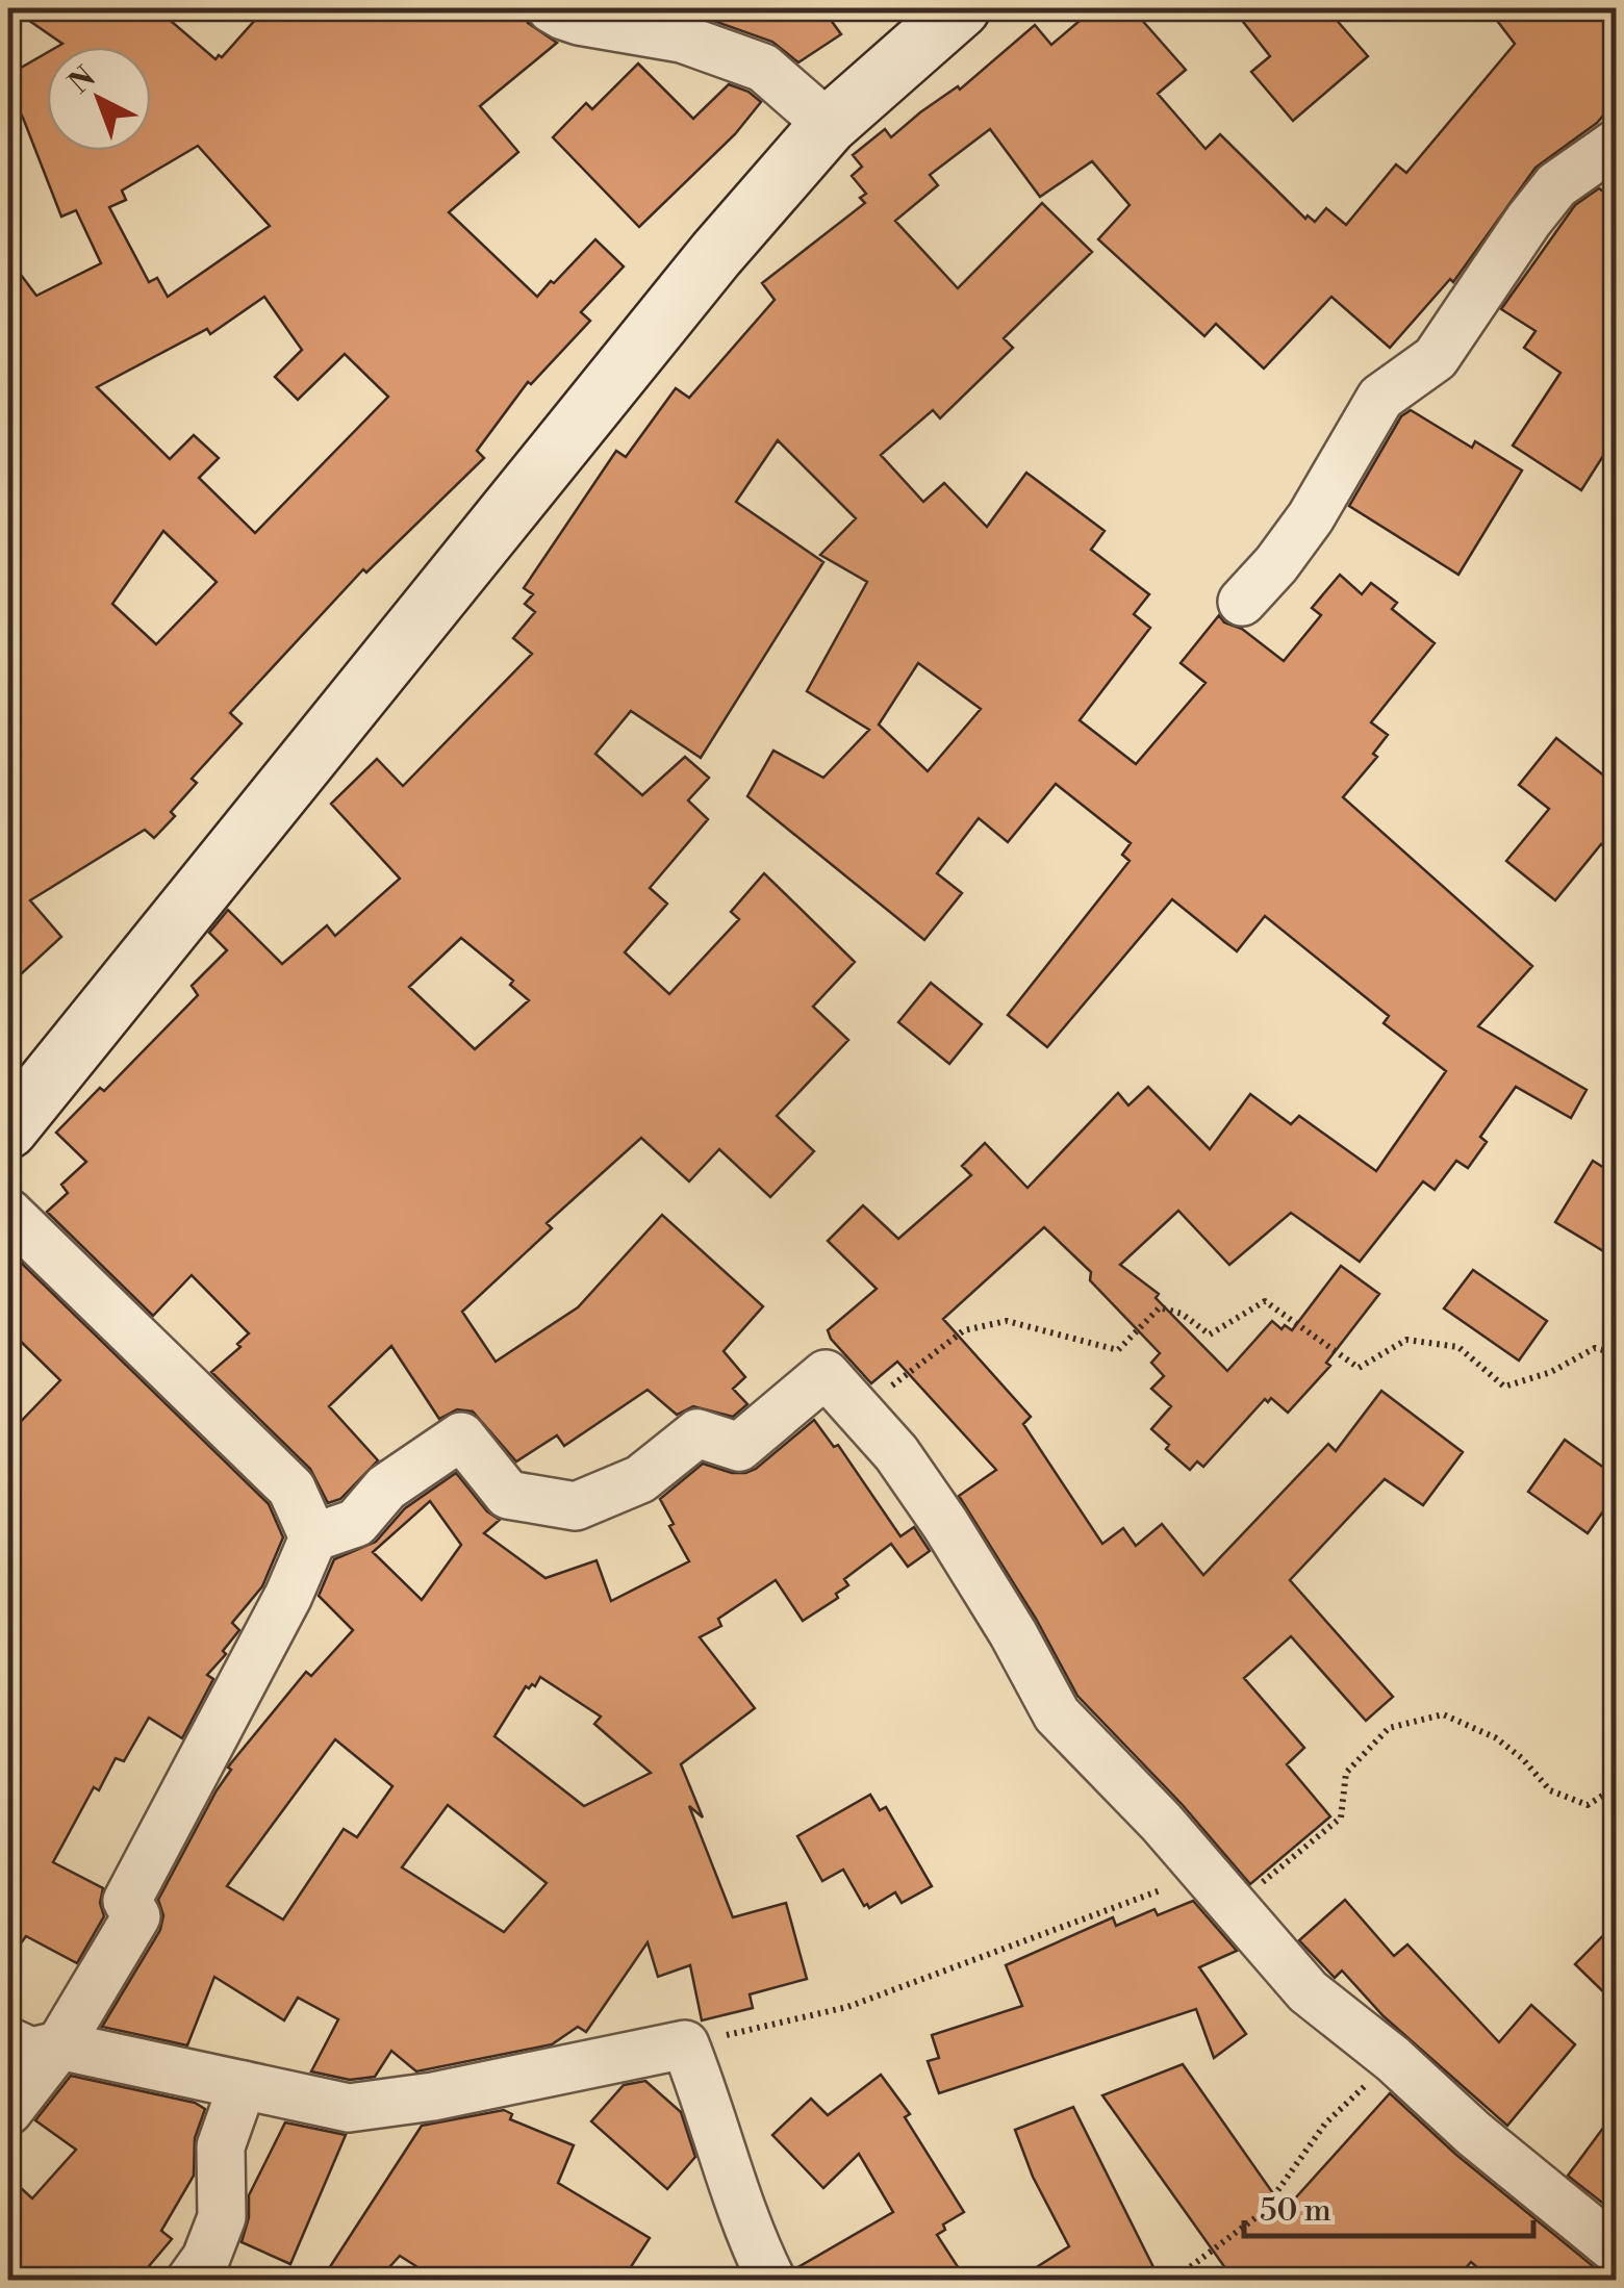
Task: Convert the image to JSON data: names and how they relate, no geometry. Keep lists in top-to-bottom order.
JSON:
{
  "scale_bar": "50 m",
  "north": "top left"
}
